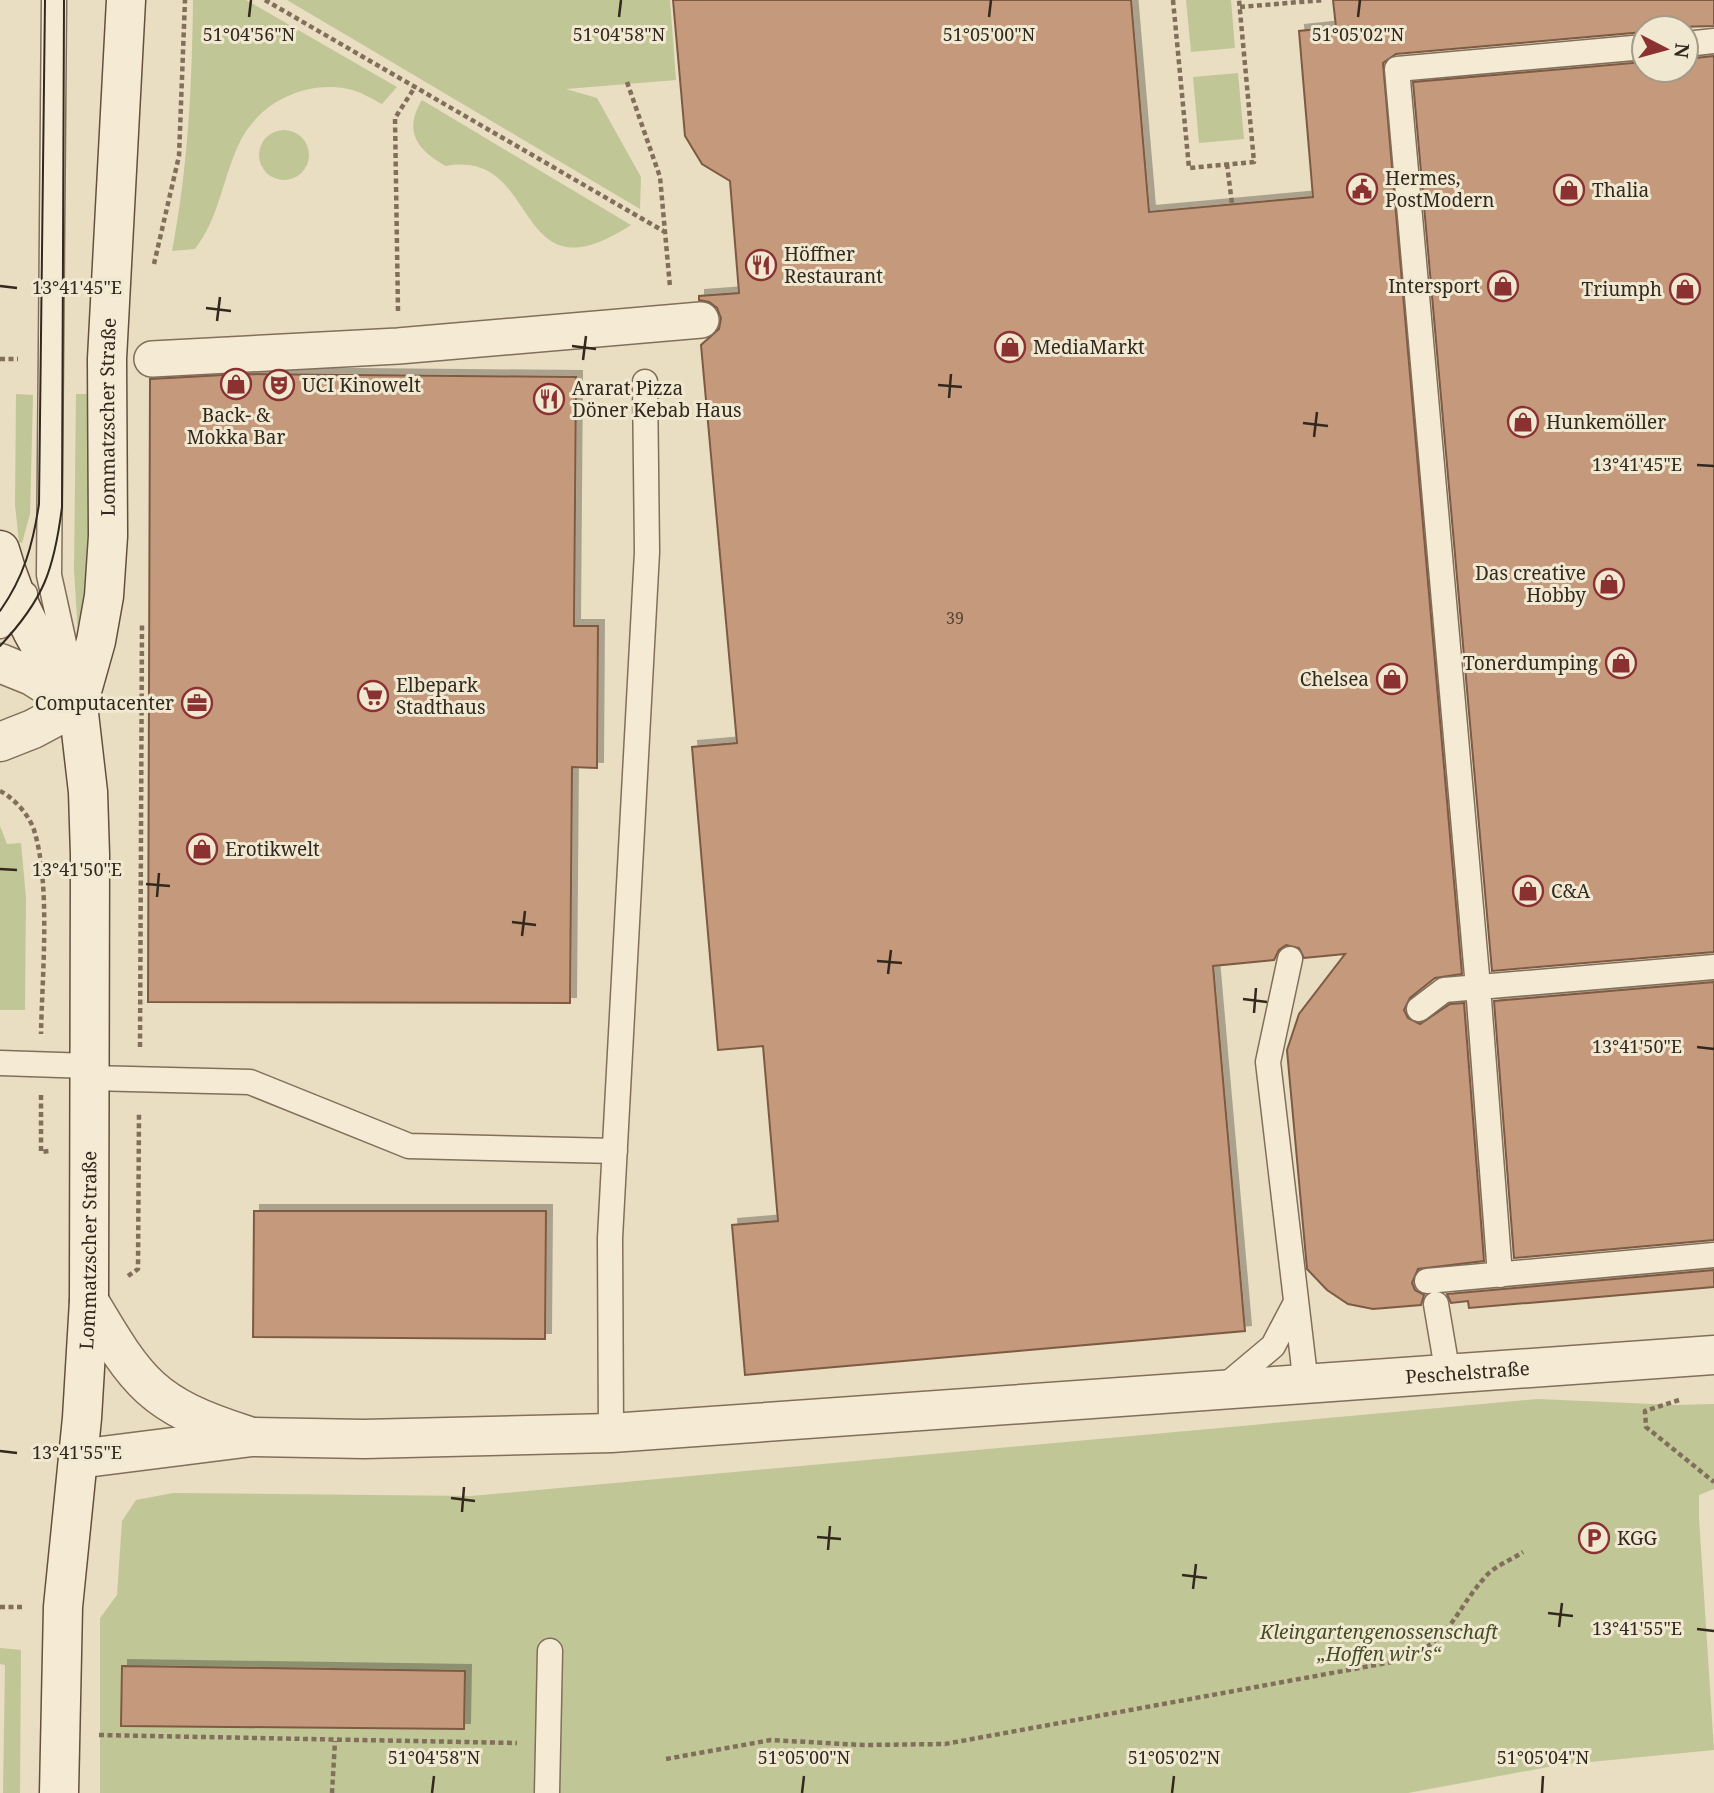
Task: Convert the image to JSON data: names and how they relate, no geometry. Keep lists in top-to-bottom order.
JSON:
{
  "streets": {
    "street": ["Lommatzscher Straße", "Peschelstraße"]
  },
  "parks": ["Kleingartengenossenschaft „Hoffen wir's“"],
  "places": {
    "public building": ["Hermes, PostModern"],
    "shop": [
      "Thalia",
      "Intersport",
      "Triumph",
      "MediaMarkt",
      "Back- & Mokka Bar",
      "Hunkemöller",
      "Das creative Hobby",
      "Tonerdumping",
      "Chelsea",
      "Erotikwelt",
      "C&A"
    ],
    "restaurant": ["Höffner Restaurant", "Ararat Pizza Döner Kebab Haus"],
    "theatre": ["UCI Kinowelt"],
    "supermarket": ["Elbepark Stadthaus"],
    "office": ["Computacenter"],
    "parking": ["KGG"]
  },
  "house_numbers": ["39"],
  "north": "right",
  "coordinates": [
    "51°04'56\"N",
    "51°04'58\"N",
    "51°05'00\"N",
    "51°05'02\"N",
    "13°41'45\"E",
    "13°41'50\"E",
    "13°41'55\"E",
    "51°05'04\"N"
  ]
}
